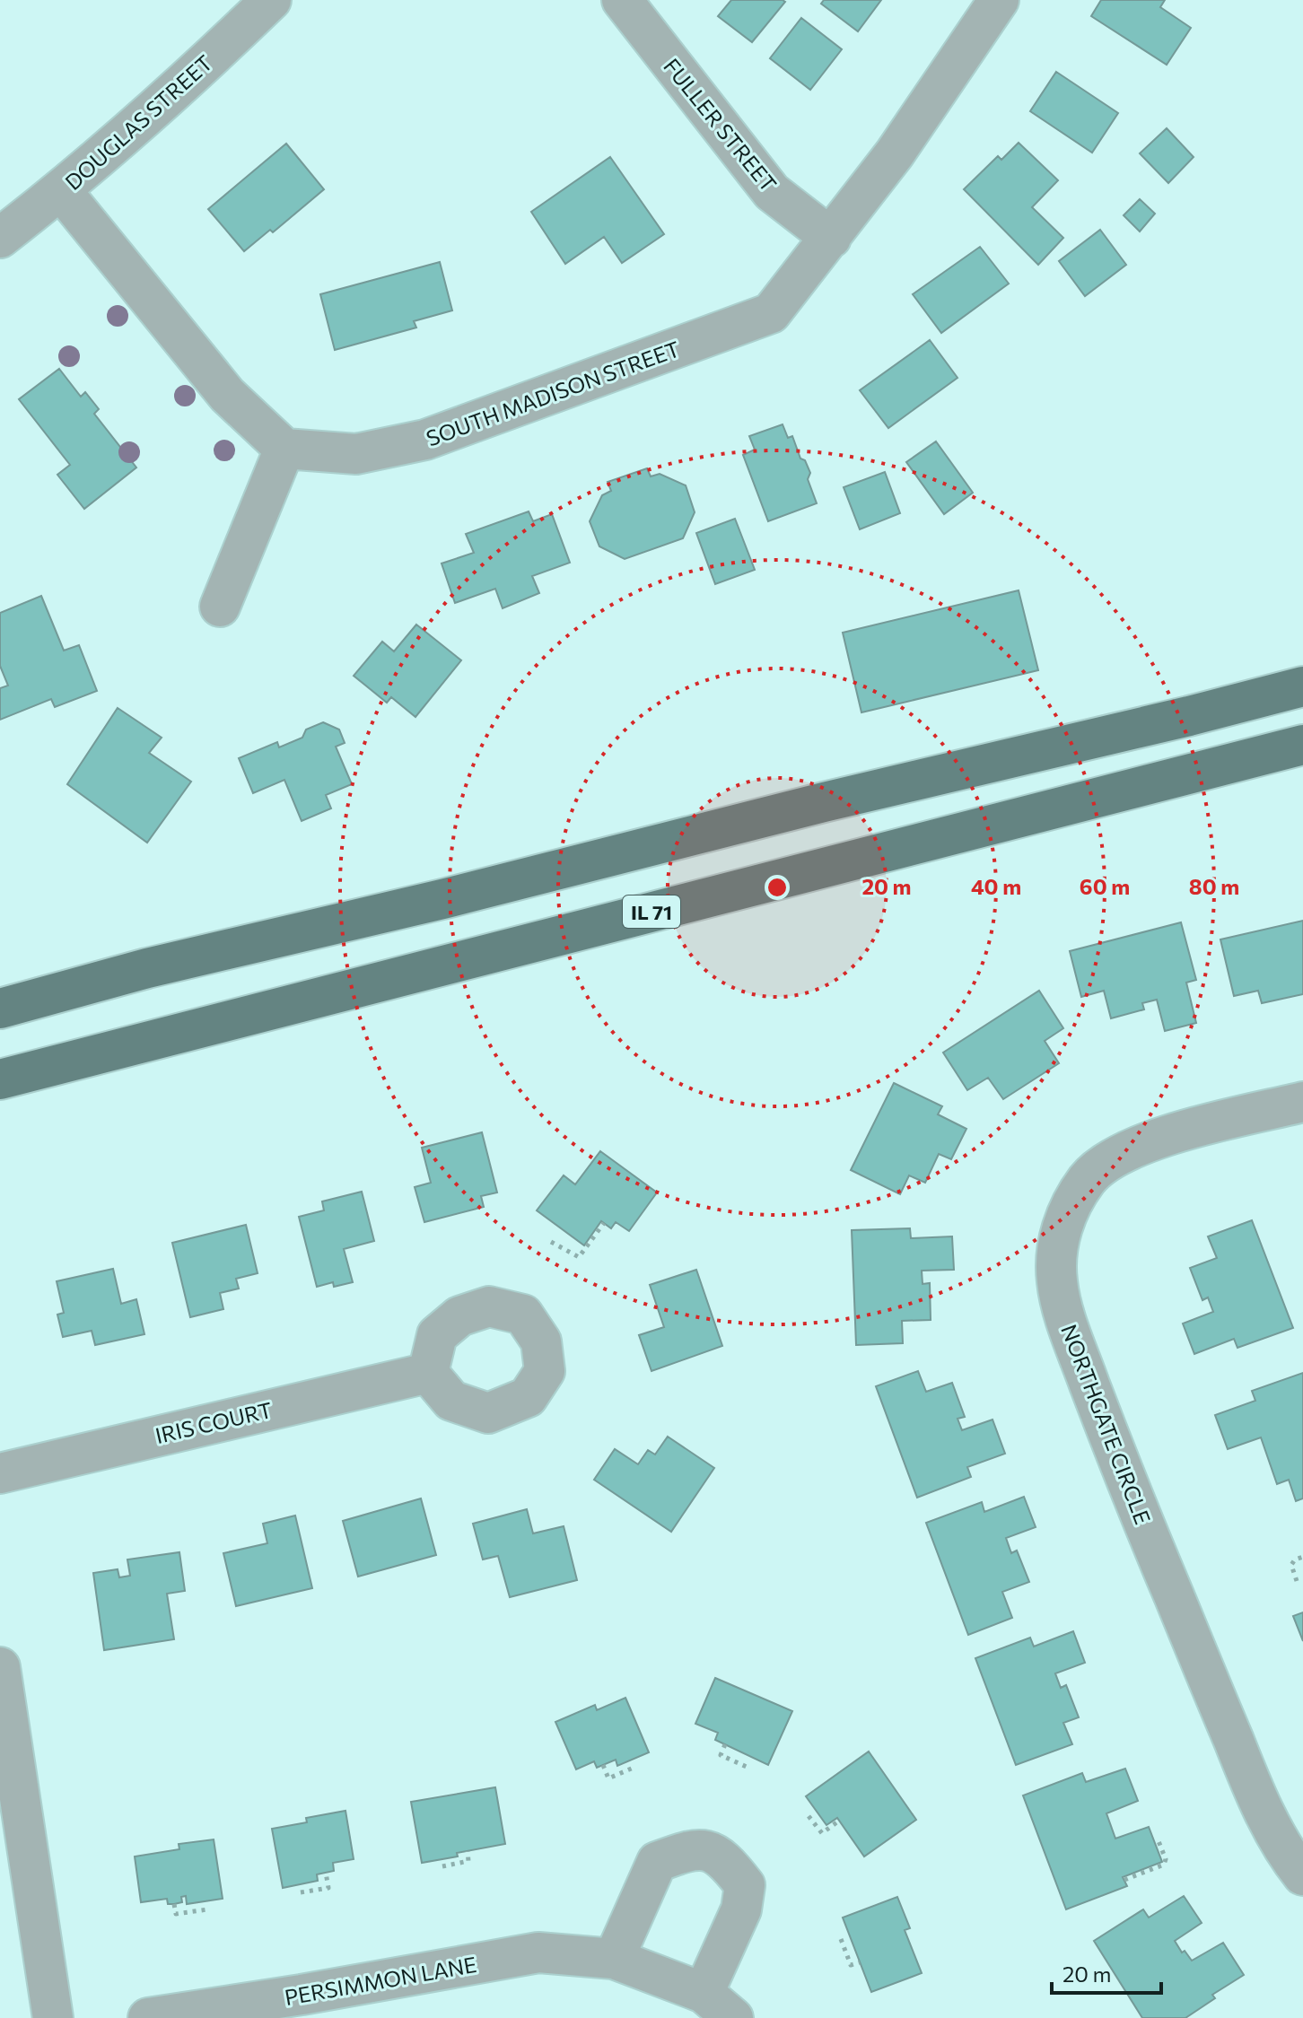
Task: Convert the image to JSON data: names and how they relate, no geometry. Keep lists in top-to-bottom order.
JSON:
{
  "streets": {
    "main road": ["IL 71"],
    "street": [
      "DOUGLAS STREET",
      "FULLER STREET",
      "SOUTH MADISON STREET",
      "IRIS COURT",
      "NORTHGATE CIRCLE",
      "PERSIMMON LANE"
    ]
  },
  "crossings": [
    ["FULLER STREET", "SOUTH MADISON STREET"]
  ],
  "scale_bar": "20 m",
  "rings": [
    "20 m",
    "40 m",
    "60 m",
    "80 m"
  ]
}
